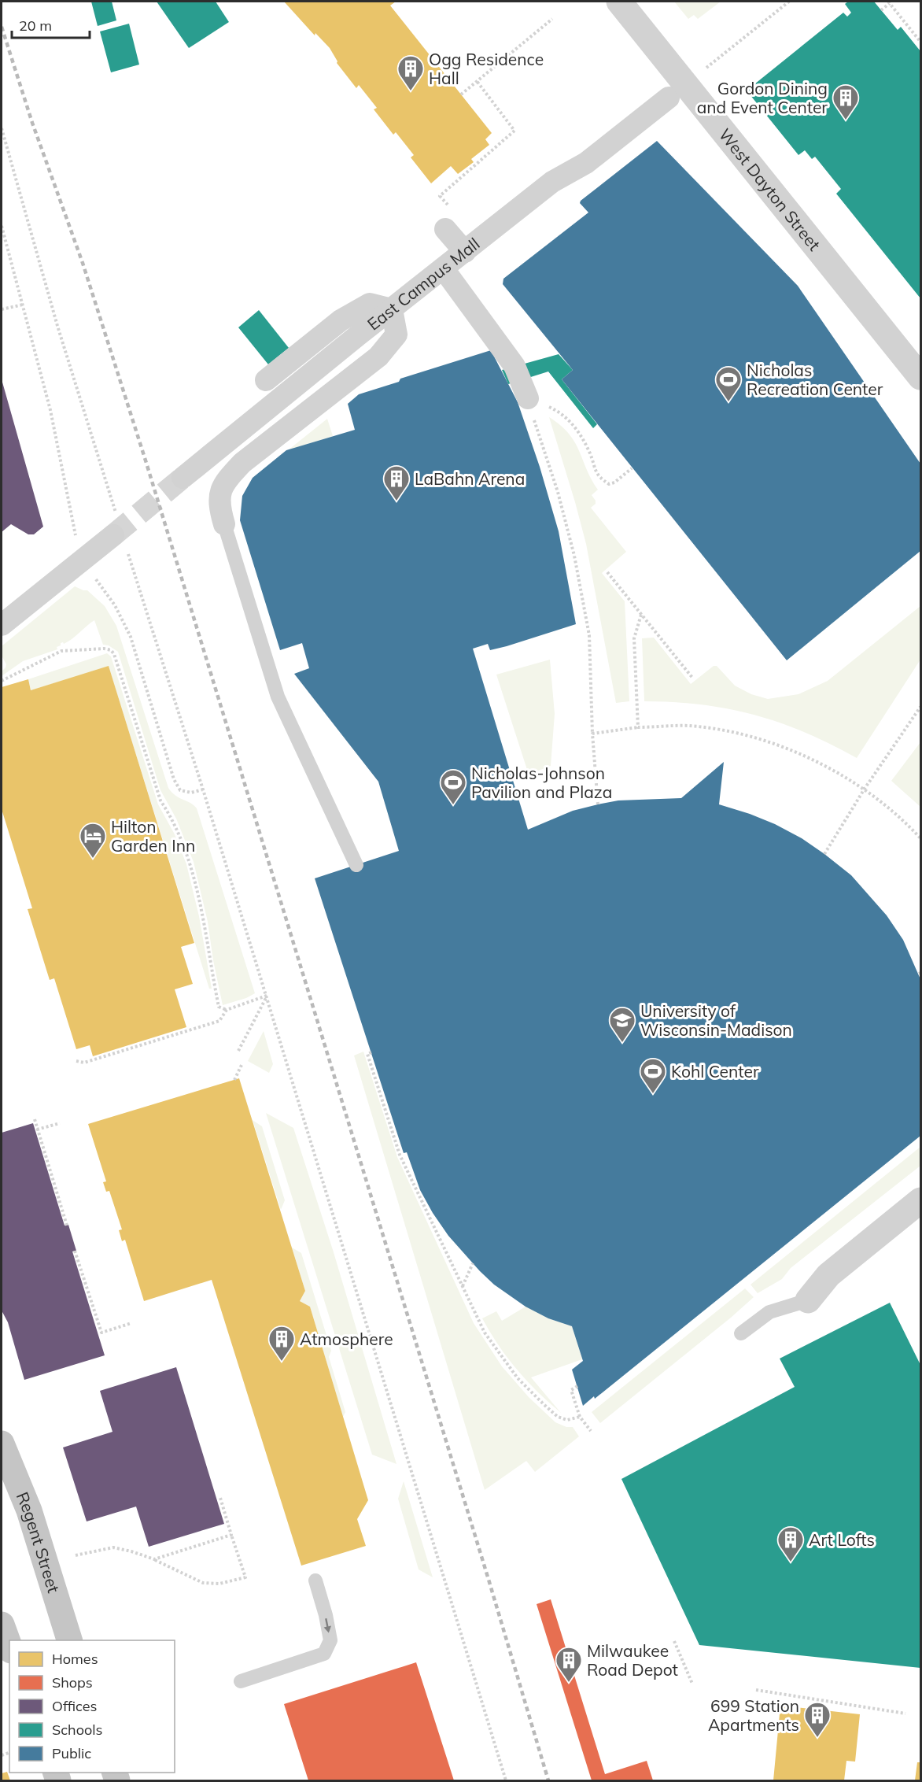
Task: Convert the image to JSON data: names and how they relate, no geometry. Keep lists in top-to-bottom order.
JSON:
{
  "streets": {
    "main road": ["Regent Street"],
    "street": ["West Dayton Street", "East Campus Mall"]
  },
  "places": {
    "building": [
      "Ogg Residence Hall",
      "Gordon Dining and Event Center",
      "LaBahn Arena",
      "Atmosphere",
      "Art Lofts",
      "Milwaukee Road Depot",
      "699 Station Apartments"
    ],
    "sports": ["Nicholas Recreation Center", "Nicholas-Johnson Pavilion and Plaza", "Kohl Center"],
    "hotel": ["Hilton Garden Inn"],
    "school or university": ["University of Wisconsin-Madison"]
  },
  "legend": [
    "Homes",
    "Shops",
    "Offices",
    "Schools",
    "Public"
  ],
  "scale_bar": "20 m"
}
